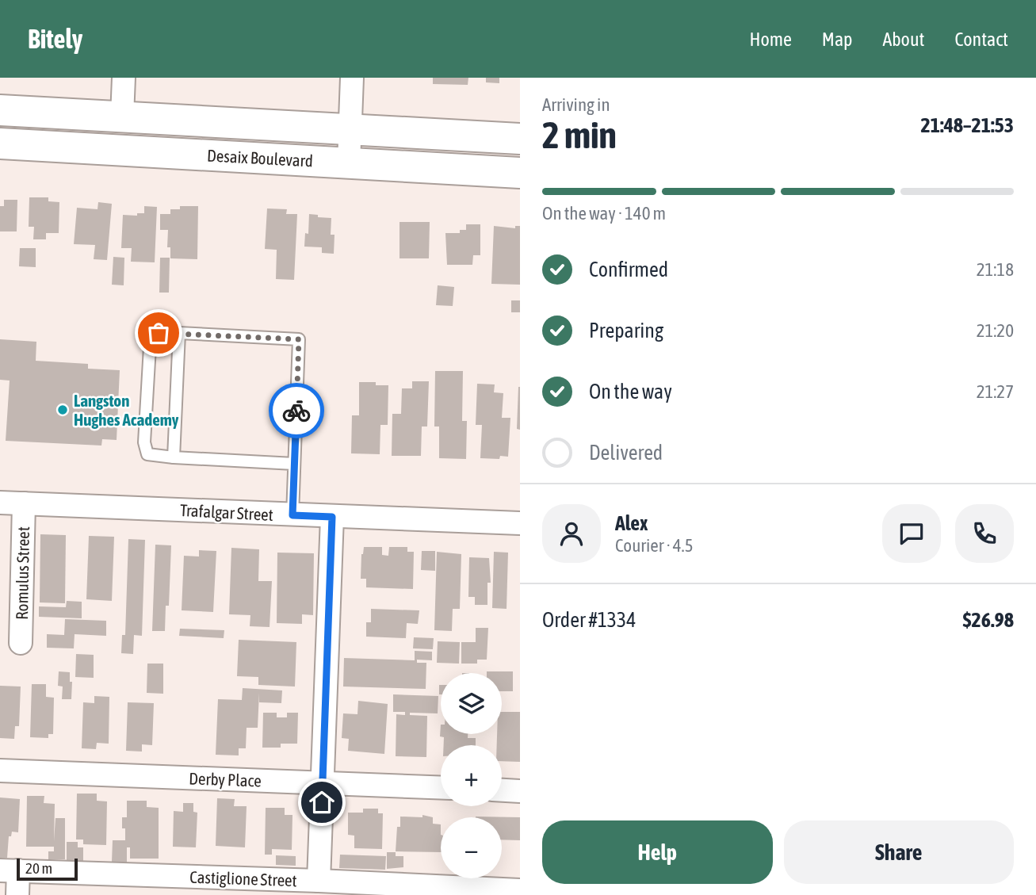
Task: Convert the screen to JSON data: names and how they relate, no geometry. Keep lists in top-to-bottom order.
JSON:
{
  "streets": {
    "street": [
      "Desaix Boulevard",
      "Trafalgar Street",
      "Romulus Street",
      "Derby Place",
      "Castiglione Street"
    ]
  },
  "crossings": [
    ["Trafalgar Street", "Romulus Street"]
  ],
  "places": ["Langston Hughes Academy"],
  "scale_bar": "20 m",
  "page": {
    "header": "Bitely",
    "nav": [
      "Home",
      "Map",
      "About",
      "Contact"
    ],
    "heading": ["2 min", "Arriving in", "21:48–21:53"],
    "panel": [
      "Alex",
      "Courier · 4.5",
      "Order #1334",
      "$26.98"
    ],
    "bar": "On the way · 140 m",
    "list": [
      ["Confirmed", "21:18"],
      ["Preparing", "21:20"],
      ["On the way", "21:27"],
      "Delivered"
    ],
    "map_buttons": ["+", "−"],
    "buttons": ["Help", "Share"],
    "scale": "20 m"
  }
}
